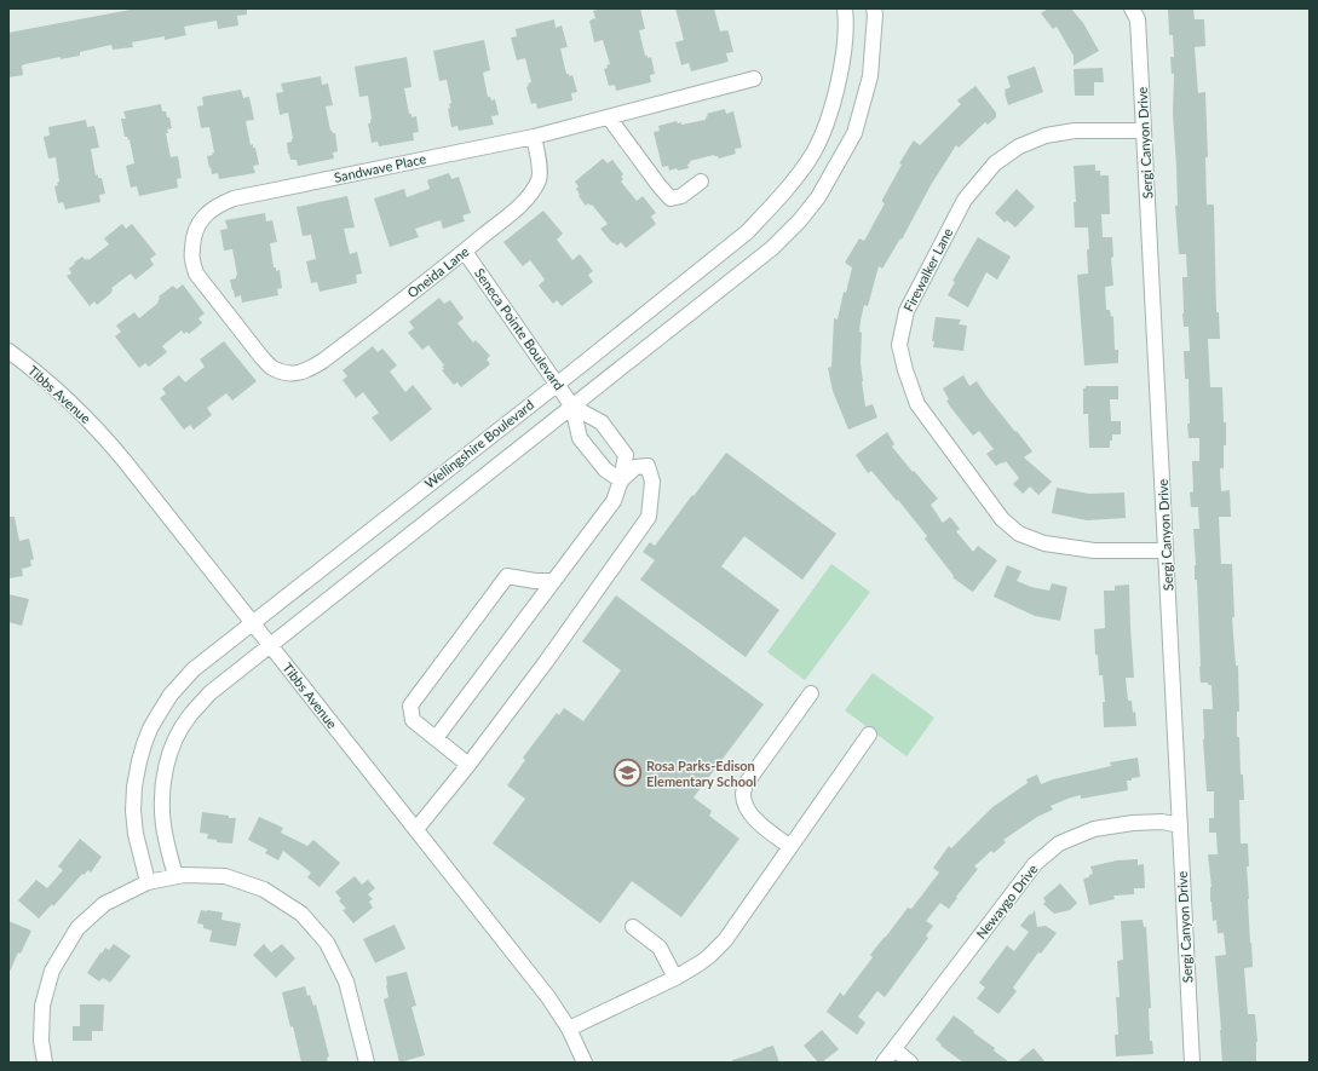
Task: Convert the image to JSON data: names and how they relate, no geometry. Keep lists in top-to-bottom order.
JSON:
{
  "streets": {
    "street": [
      "Sergi Canyon Drive",
      "Sandwave Place",
      "Firewalker Lane",
      "Oneida Lane",
      "Seneca Pointe Boulevard",
      "Tibbs Avenue",
      "Wellingshire Boulevard",
      "Newaygo Drive"
    ]
  },
  "crossings": [
    ["Sergi Canyon Drive", "Firewalker Lane"],
    ["Sergi Canyon Drive", "Newaygo Drive"],
    ["Sandwave Place", "Oneida Lane"],
    ["Oneida Lane", "Seneca Pointe Boulevard"],
    ["Seneca Pointe Boulevard", "Wellingshire Boulevard"],
    ["Tibbs Avenue", "Wellingshire Boulevard"]
  ],
  "places": {
    "school or university": ["Rosa Parks-Edison Elementary School"]
  }
}
